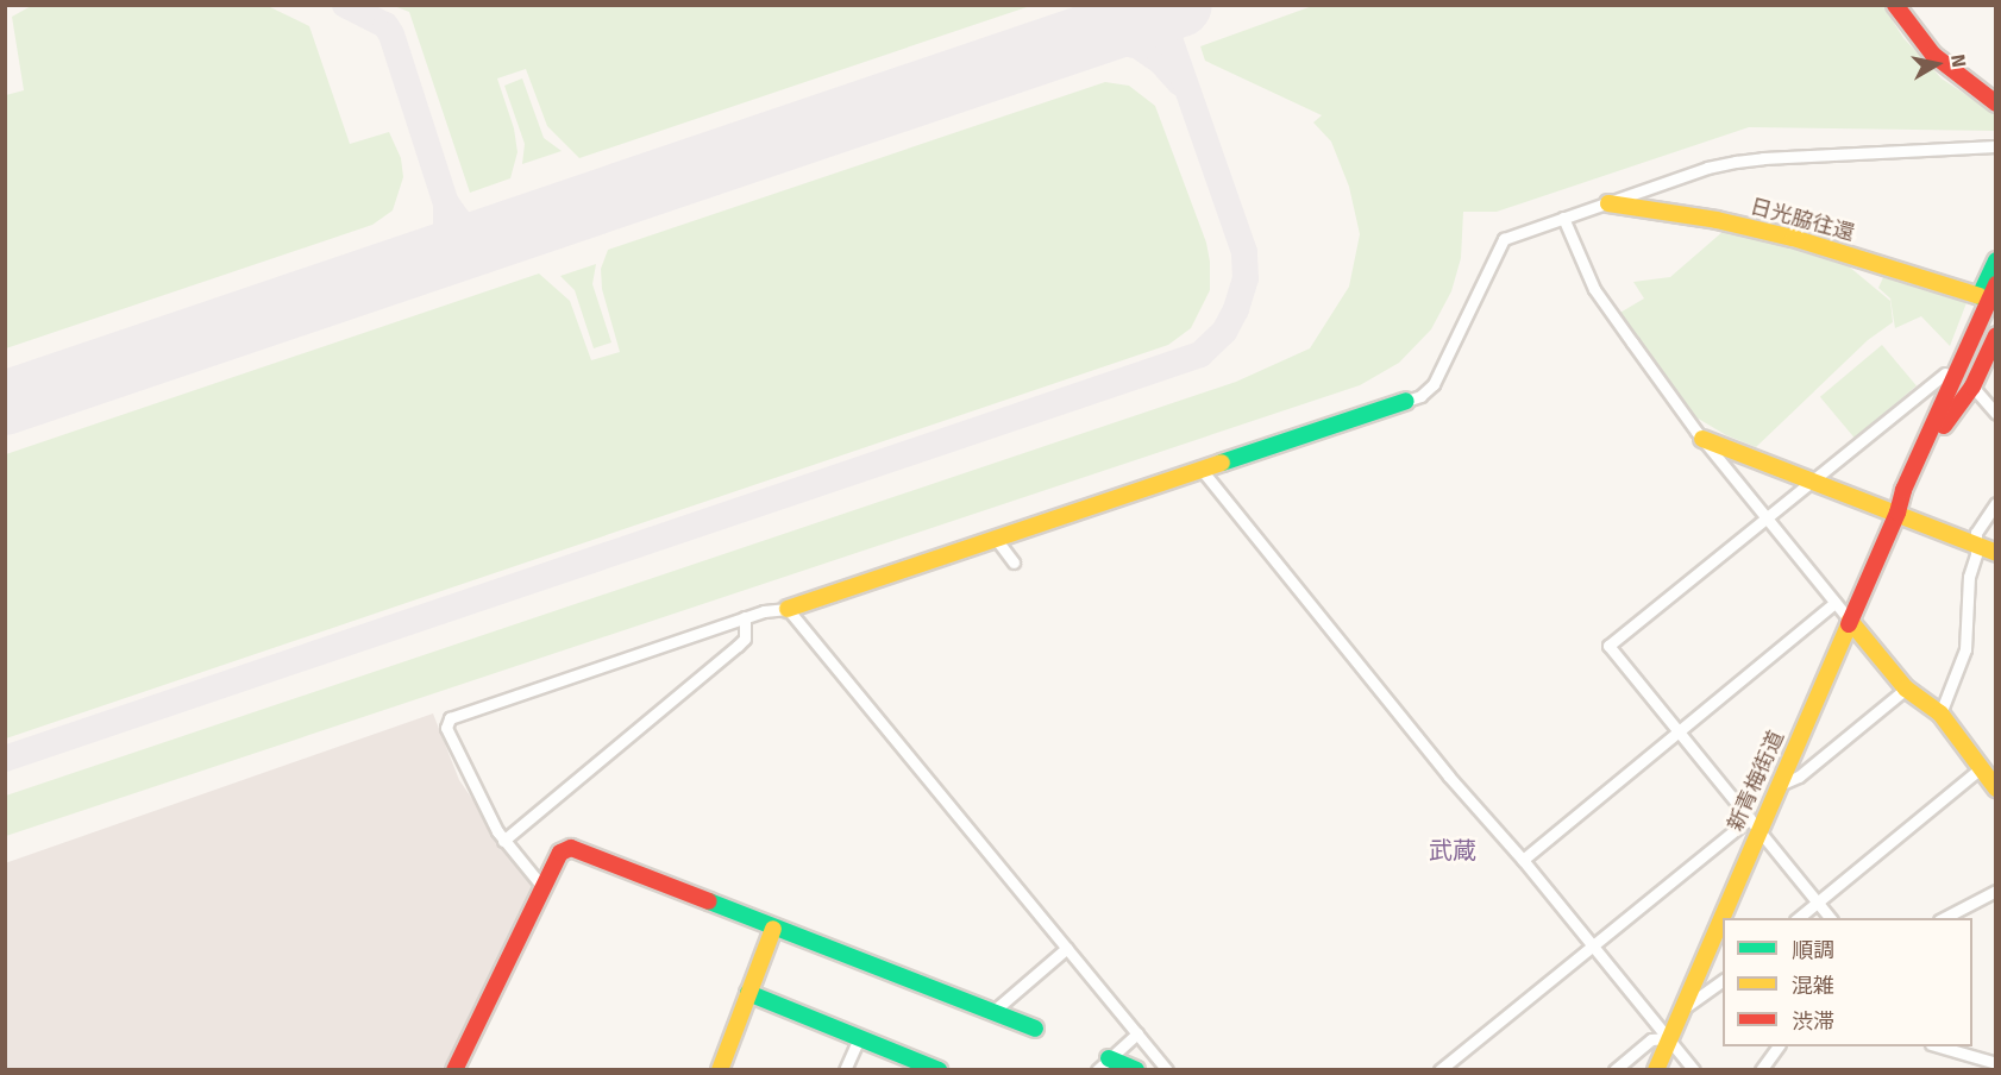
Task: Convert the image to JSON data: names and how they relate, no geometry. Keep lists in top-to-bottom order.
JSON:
{
  "streets": {
    "street": ["日光脇往還", "新青梅街道"]
  },
  "districts": ["武蔵"],
  "legend": ["順調", "混雑", "渋滞"],
  "north": "right"
}
